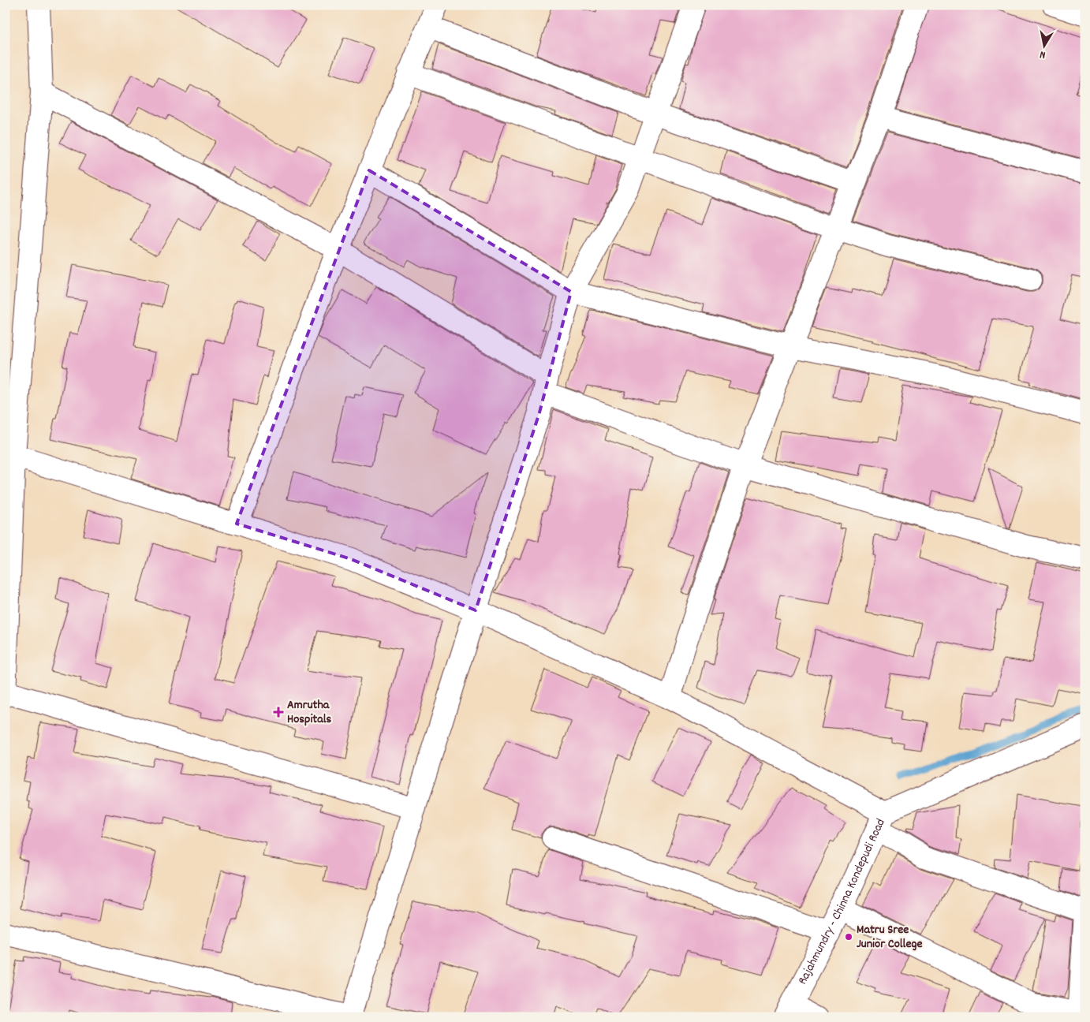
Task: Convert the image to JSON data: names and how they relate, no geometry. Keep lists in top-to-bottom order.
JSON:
{
  "streets": {
    "street": ["Rajahmundry - Chinna Kondepudi Road"]
  },
  "places": {
    "health": ["Amrutha Hospitals"],
    "other": ["Matru Sree Junior College"]
  },
  "north": "bottom"
}
